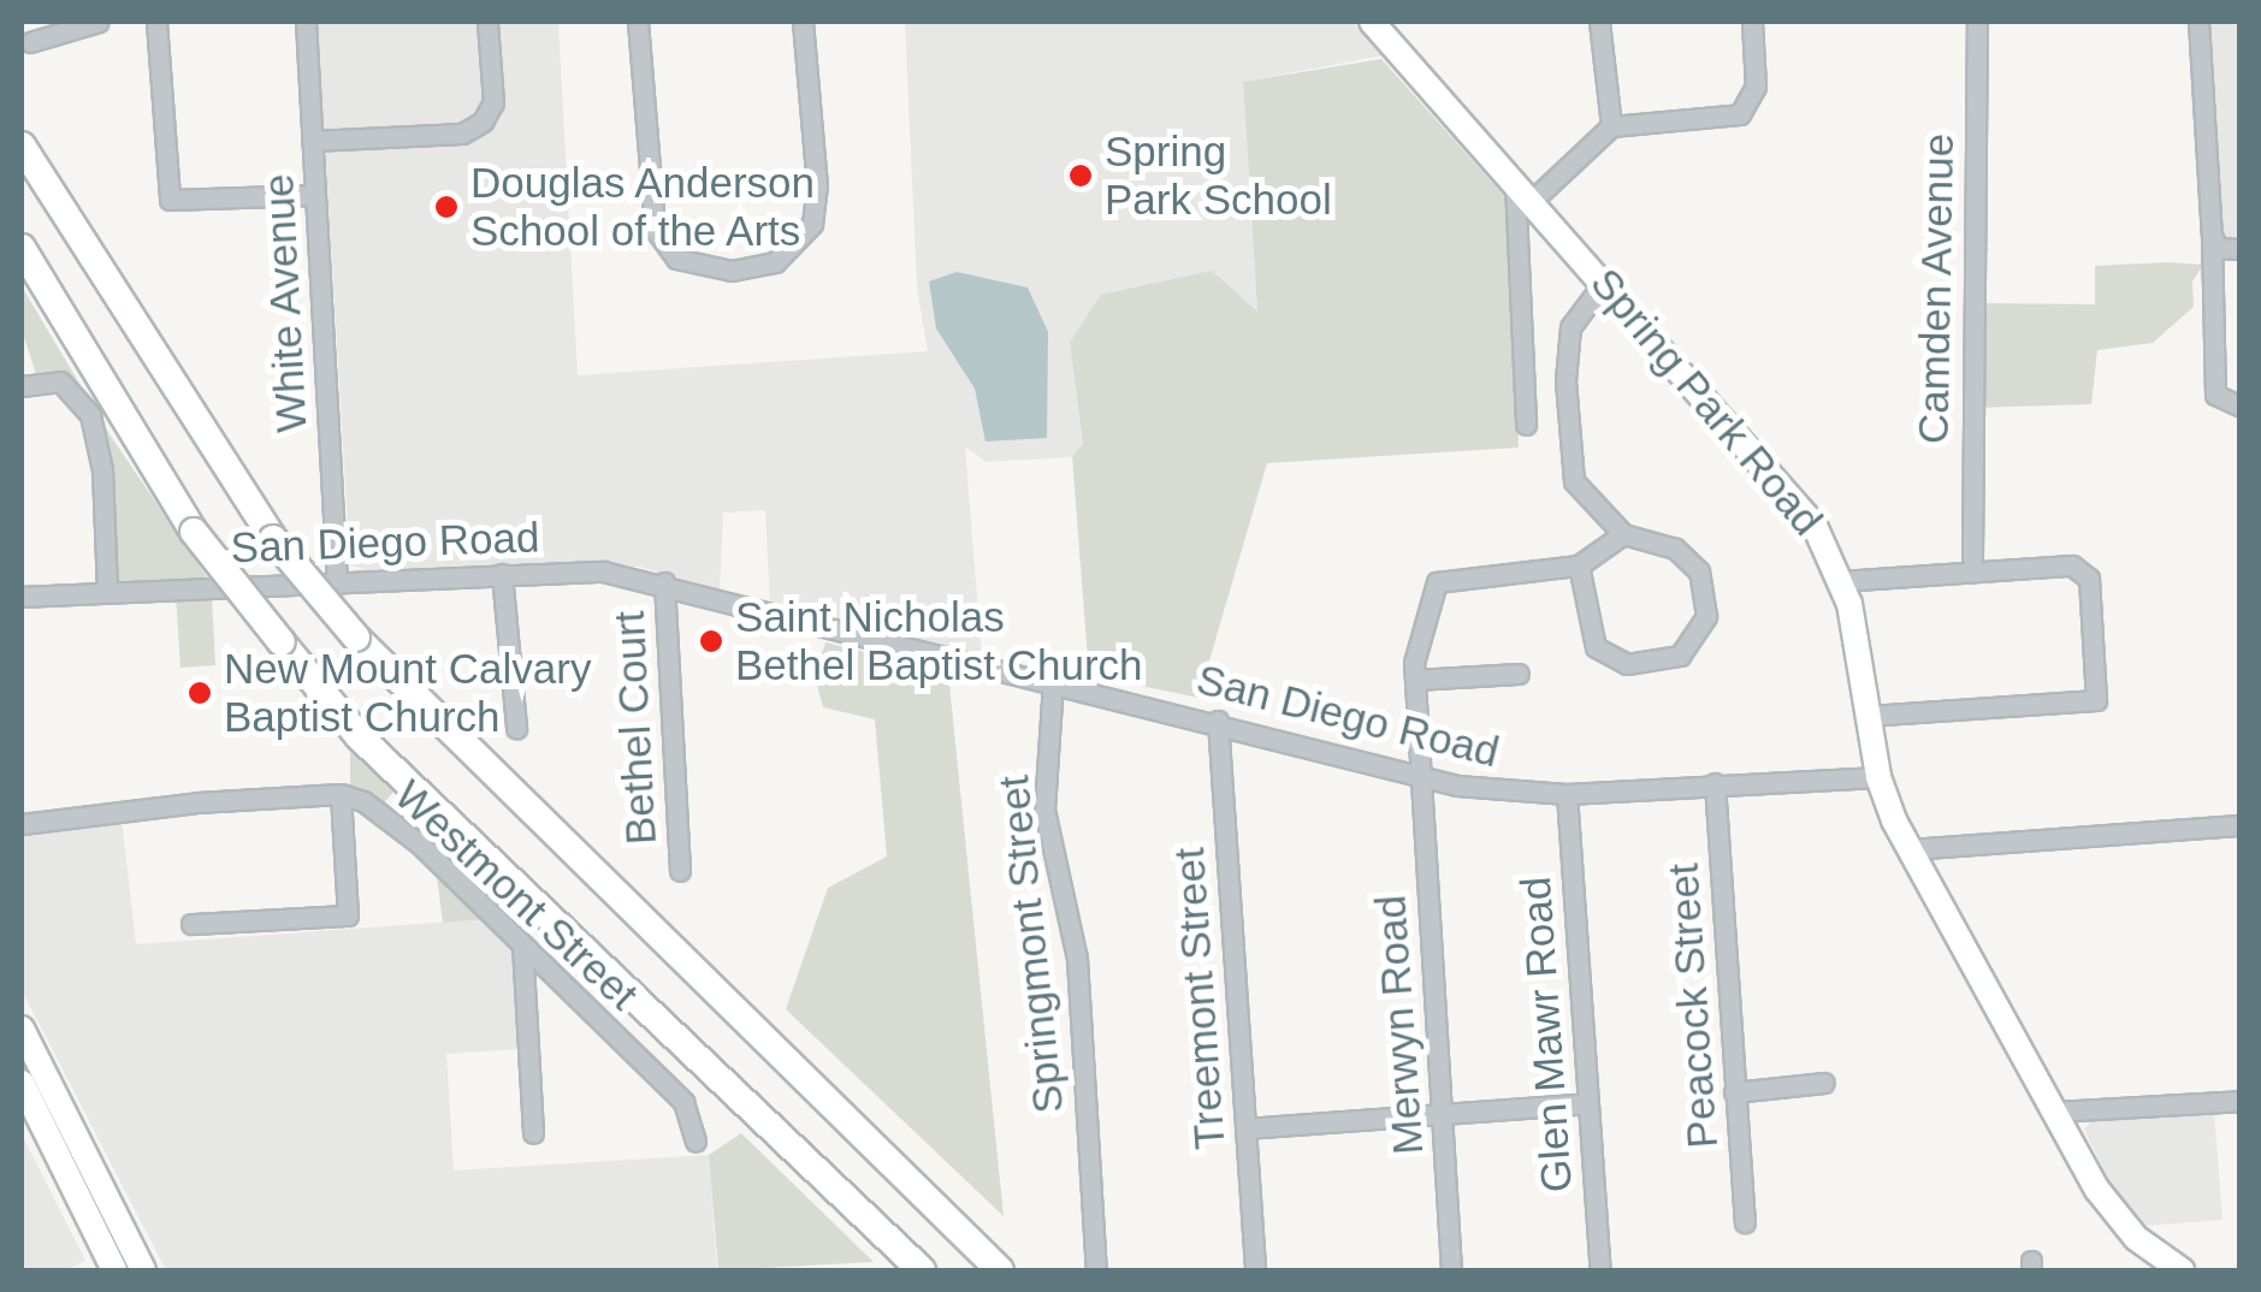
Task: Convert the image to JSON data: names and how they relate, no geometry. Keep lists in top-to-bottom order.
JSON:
{
  "streets": {
    "main road": ["Spring Park Road"],
    "street": [
      "Camden Avenue",
      "White Avenue",
      "San Diego Road",
      "Bethel Court",
      "Westmont Street",
      "Springmont Street",
      "Treemont Street",
      "Peacock Street",
      "Merwyn Road",
      "Glen Mawr Road"
    ]
  },
  "crossings": [
    ["White Avenue", "San Diego Road"],
    ["Spring Park Road", "San Diego Road"],
    ["San Diego Road", "Bethel Court"],
    ["San Diego Road", "Springmont Street"],
    ["San Diego Road", "Treemont Street"],
    ["San Diego Road", "Peacock Street"],
    ["San Diego Road", "Merwyn Road"],
    ["San Diego Road", "Glen Mawr Road"]
  ],
  "places": [
    "Spring Park School",
    "Douglas Anderson School of the Arts",
    "Saint Nicholas Bethel Baptist Church",
    "New Mount Calvary Baptist Church"
  ]
}
